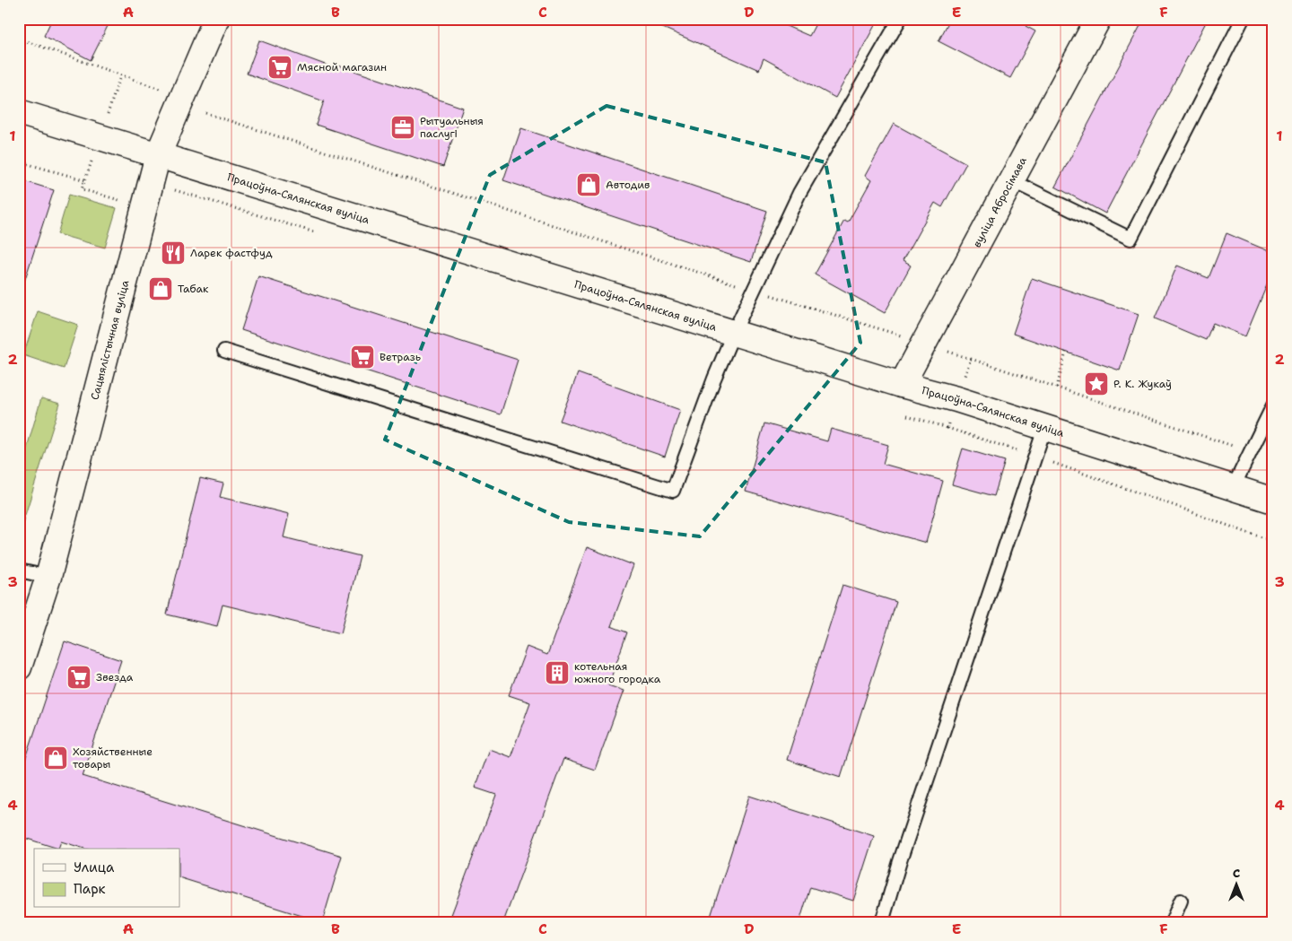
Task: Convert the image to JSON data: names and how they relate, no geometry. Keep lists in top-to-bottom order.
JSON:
{
  "streets": {
    "main road": ["Працоўна-Сялянская вуліца", "вуліца Абросімава", "Сацыялістычная вуліца"]
  },
  "crossings": [
    ["Працоўна-Сялянская вуліца", "вуліца Абросімава"],
    ["Працоўна-Сялянская вуліца", "Сацыялістычная вуліца"]
  ],
  "places": {
    "supermarket": ["Мясной магазин", "Ветразь", "Звезда"],
    "office": ["Рытуальныя паслугі"],
    "shop": ["Автодив", "Табак", "Хозяйственные товары"],
    "restaurant": ["Ларек фастфуд"],
    "place": ["Р. К. Жукаў"],
    "building": ["котельная южного городка"]
  },
  "legend": ["Улица", "Парк"],
  "north": "top",
  "grid": {
    "columns": [
      "A",
      "B",
      "C",
      "D",
      "E",
      "F"
    ],
    "rows": [
      "1",
      "2",
      "3",
      "4"
    ]
  }
}
